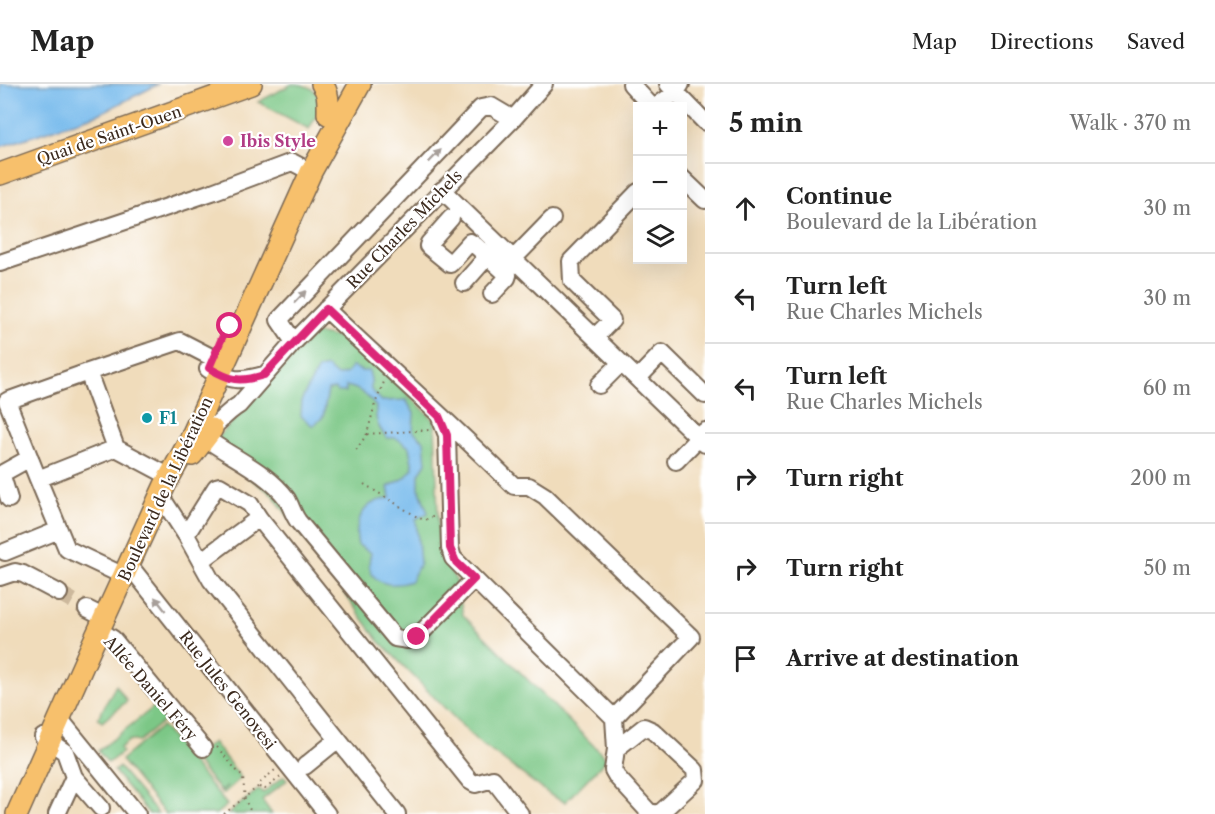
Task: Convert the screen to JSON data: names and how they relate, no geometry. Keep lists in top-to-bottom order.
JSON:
{
  "streets": {
    "main road": ["Quai de Saint-Ouen", "Boulevard de la Libération"],
    "street": ["Rue Charles Michels", "Allée Daniel Féry", "Rue Jules Genovesi"]
  },
  "crossings": [
    ["Rue Charles Michels", "Boulevard de la Libération"],
    ["Boulevard de la Libération", "Allée Daniel Féry"],
    ["Boulevard de la Libération", "Rue Jules Genovesi"]
  ],
  "places": ["Ibis Style", "F1"],
  "page": {
    "header": "Map",
    "nav": ["Map", "Directions", "Saved"],
    "heading": ["5 min", "Walk · 370 m"],
    "map_buttons": ["+", "−"],
    "list": [
      ["Continue", "Boulevard de la Libération", "30 m"],
      ["Turn left", "Rue Charles Michels", "30 m"],
      ["Turn left", "Rue Charles Michels", "60 m"],
      ["Turn right", "200 m"],
      ["Turn right", "50 m"],
      "Arrive at destination"
    ]
  }
}
